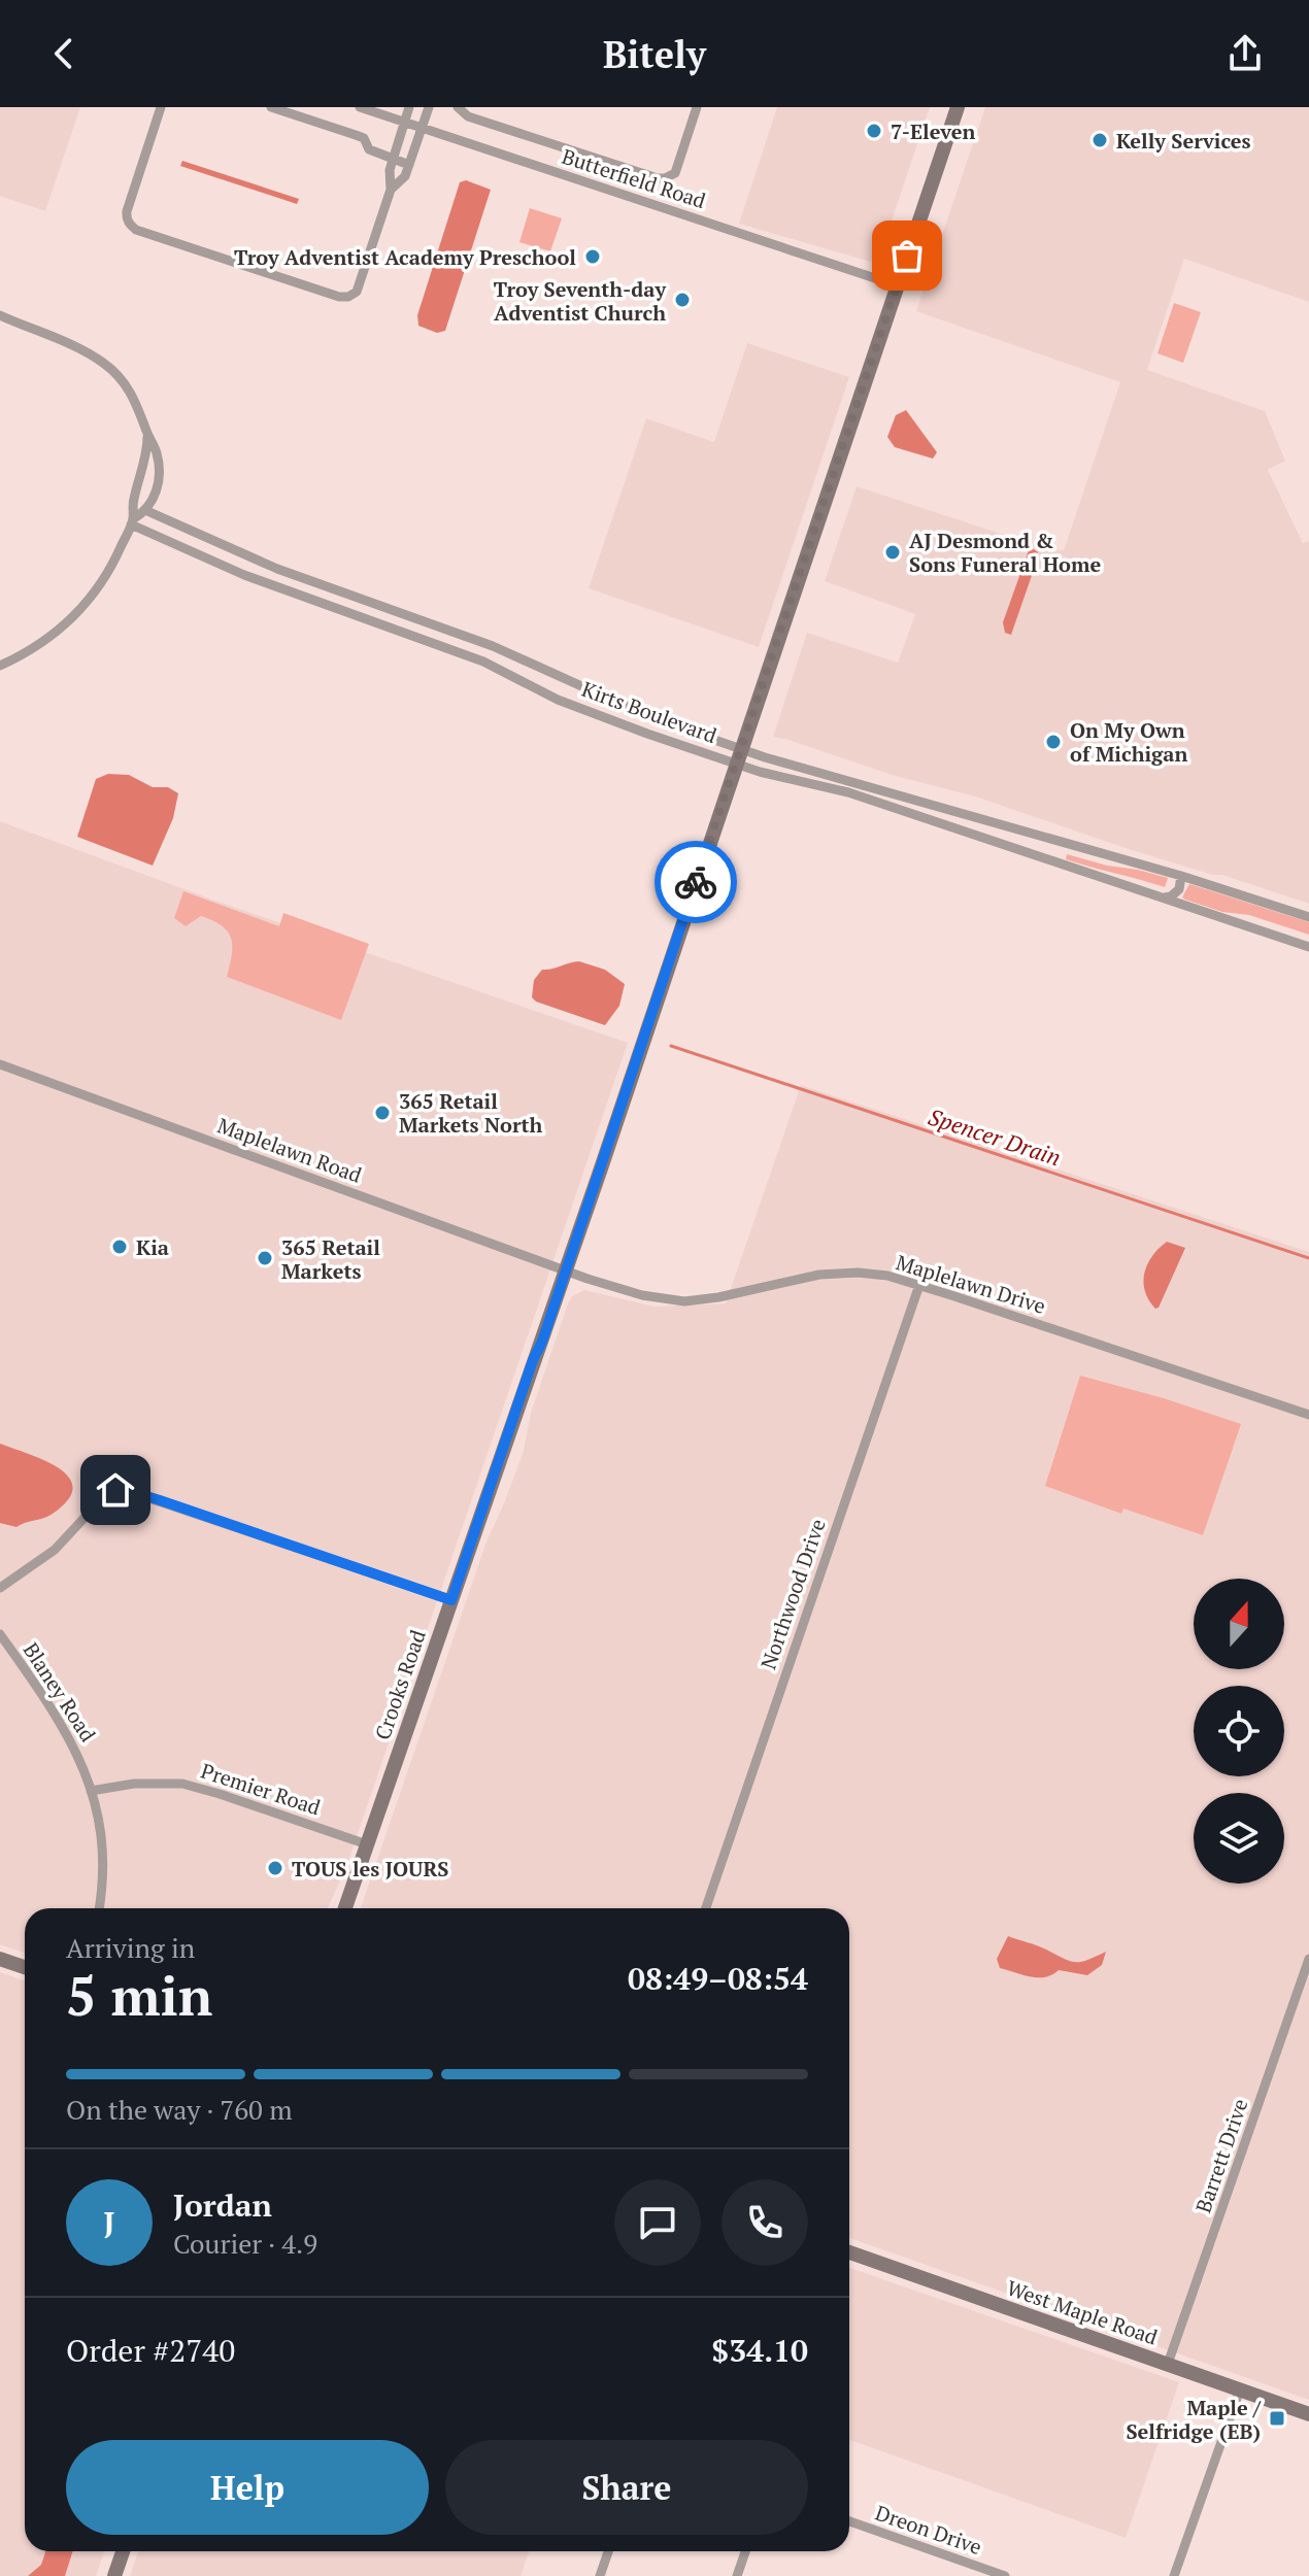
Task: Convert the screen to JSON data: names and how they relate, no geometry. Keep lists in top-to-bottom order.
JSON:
{
  "streets": {
    "main road": ["Crooks Road", "West Maple Road"],
    "street": [
      "Butterfield Road",
      "Kirts Boulevard",
      "Maplelawn Road",
      "Maplelawn Drive",
      "Northwood Drive",
      "Blaney Road",
      "Premier Road",
      "Barrett Drive",
      "Dreon Drive"
    ]
  },
  "crossings": [
    ["Butterfield Road", "Crooks Road"],
    ["Kirts Boulevard", "Crooks Road"],
    ["Maplelawn Road", "Maplelawn Drive"],
    ["Maplelawn Road", "Crooks Road"],
    ["Maplelawn Drive", "Northwood Drive"],
    ["Maplelawn Drive", "Crooks Road"],
    ["Crooks Road", "Premier Road"],
    ["Blaney Road", "Premier Road"],
    ["Barrett Drive", "West Maple Road"]
  ],
  "water": ["Spencer Drain"],
  "places": {
    "other": [
      "7-Eleven",
      "Kelly Services",
      "Troy Adventist Academy Preschool",
      "Troy Seventh-day Adventist Church",
      "AJ Desmond & Sons Funeral Home",
      "On My Own of Michigan",
      "365 Retail Markets North",
      "Kia",
      "365 Retail Markets",
      "TOUS les JOURS"
    ],
    "transit": ["Maple / Selfridge (EB)"]
  },
  "north": "top",
  "page": {
    "header": "Bitely",
    "heading": ["5 min", "Arriving in", "08:49–08:54"],
    "panel": [
      "Jordan",
      "Courier · 4.9",
      "Order #2740",
      "$34.10"
    ],
    "bar": "On the way · 760 m",
    "round": "J",
    "buttons": ["Help", "Share"]
  }
}
